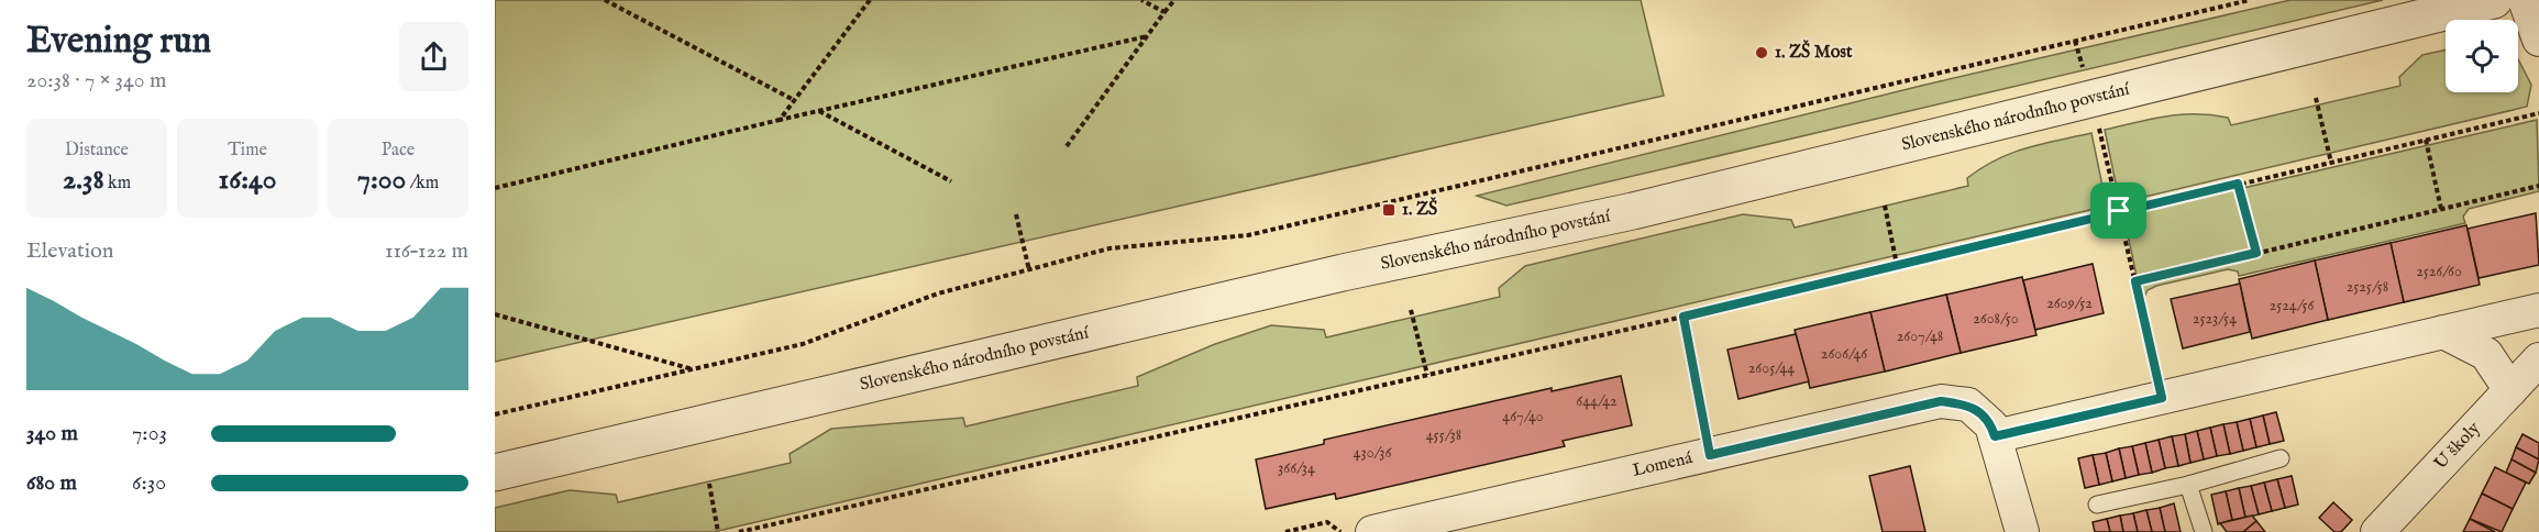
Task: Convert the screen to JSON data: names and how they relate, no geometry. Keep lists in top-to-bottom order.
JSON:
{
  "streets": {
    "street": ["Slovenského národního povstání", "U školy", "Lomená"]
  },
  "places": {
    "other": ["1. ZŠ Most"],
    "transit": ["1. ZŠ"]
  },
  "house_numbers": [
    "2526/60",
    "2525/58",
    "2609/52",
    "2524/56",
    "2608/50",
    "2523/54",
    "2607/48",
    "2606/46",
    "2605/44",
    "644/42",
    "467/40",
    "455/38",
    "430/36",
    "366/34"
  ],
  "page": {
    "heading": ["Evening run", "20:38 · 7 × 340 m"],
    "stats": [
      ["Distance", "2.38 km"],
      ["Time", "16:40"],
      ["Pace", "7:00 /km"]
    ],
    "chart": ["Elevation", "116–122 m"],
    "list": [
      {
        "name": "340 m",
        "note": "7:03"
      },
      {
        "name": "680 m",
        "note": "6:30"
      }
    ]
  }
}
